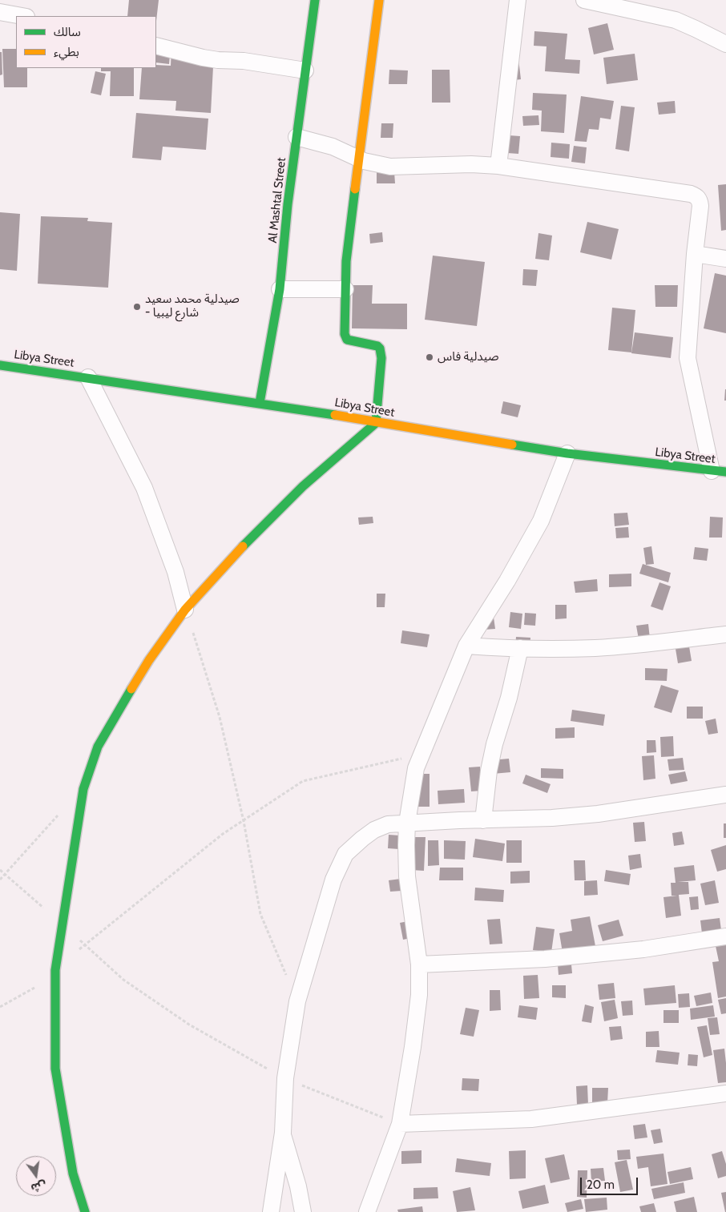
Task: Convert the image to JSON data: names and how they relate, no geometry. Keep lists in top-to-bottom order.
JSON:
{
  "streets": {
    "main road": ["Al Mashtal Street", "Libya Street"]
  },
  "crossings": [
    ["Al Mashtal Street", "Libya Street"]
  ],
  "places": ["صيدلية محمد سعيد - شارع ليبيا", "صيدلية فاس"],
  "legend": ["سالك", "بطيء"],
  "scale_bar": "20 m",
  "north": "bottom"
}
